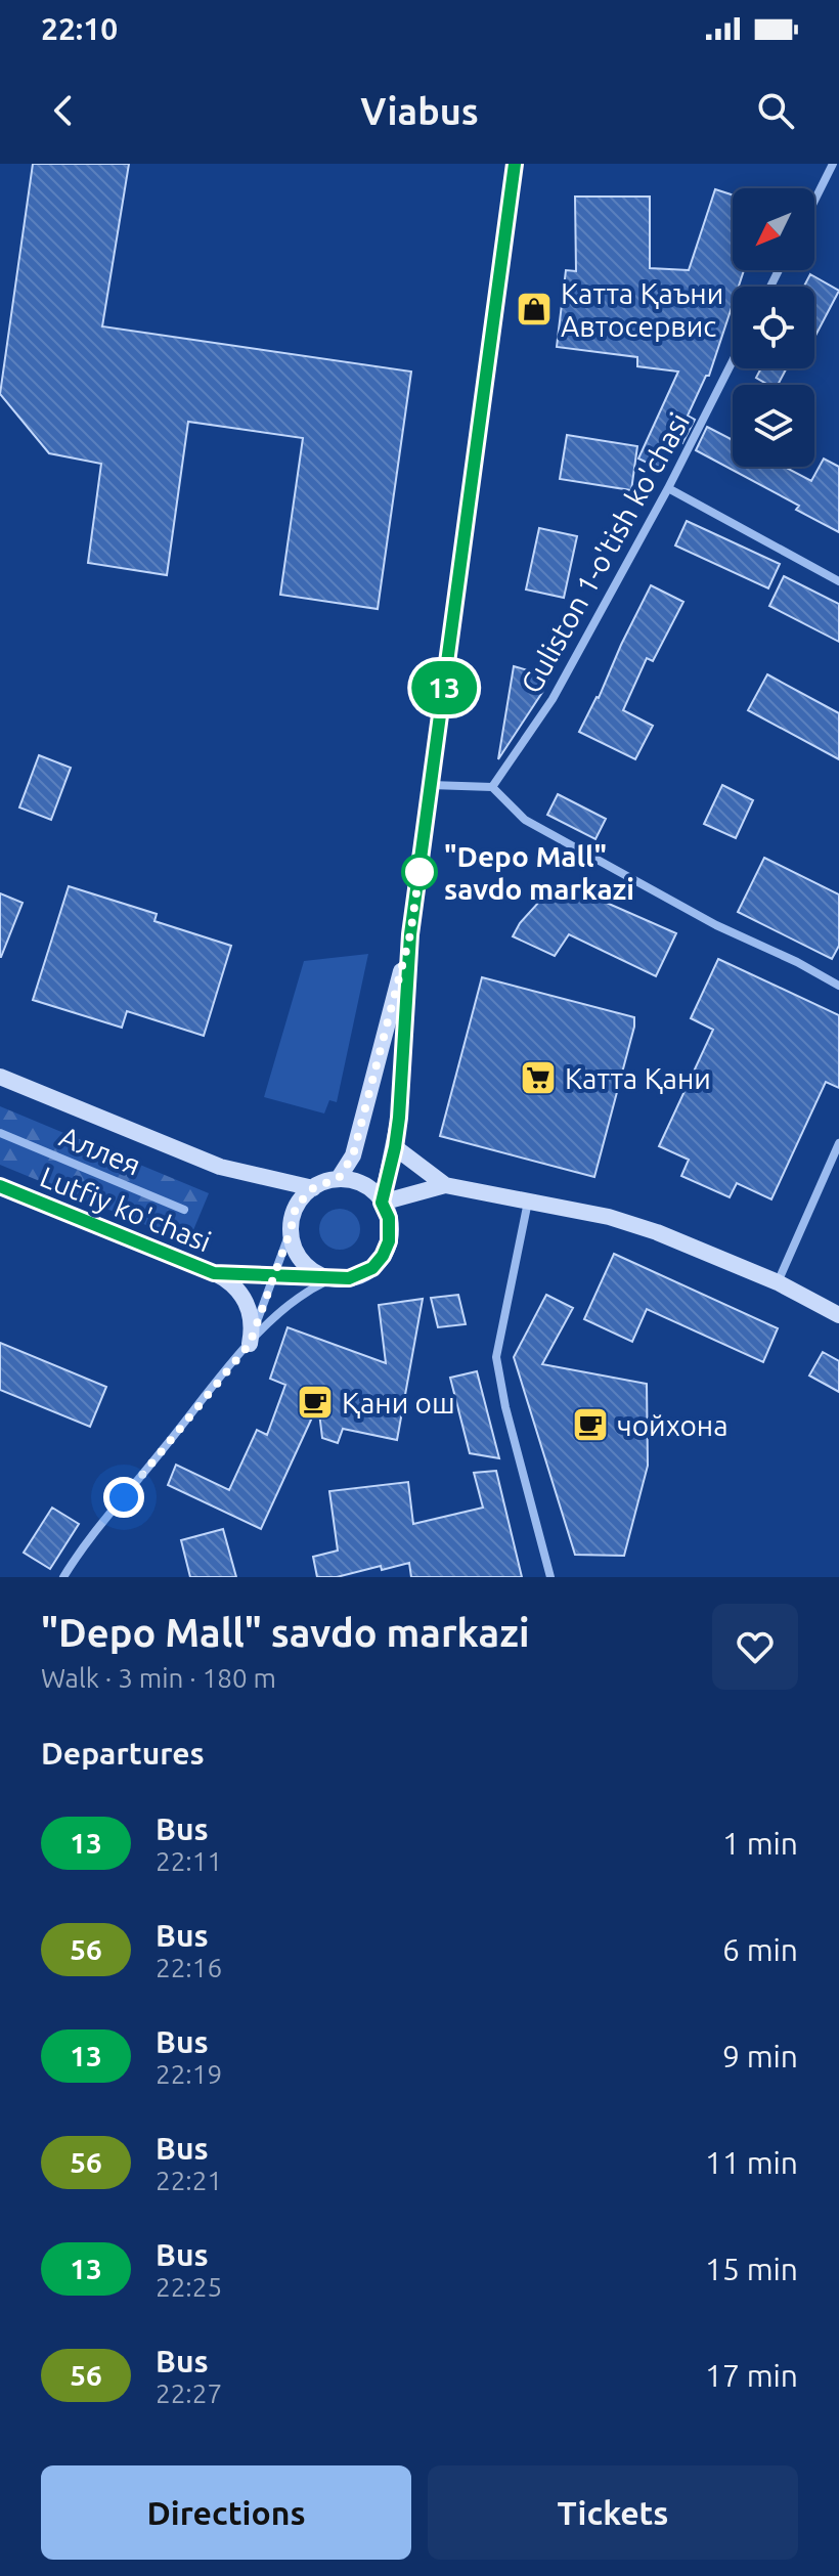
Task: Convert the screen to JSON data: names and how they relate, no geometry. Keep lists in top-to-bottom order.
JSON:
{
  "streets": {
    "main road": ["Lutfiy ko'chasi"],
    "street": ["Guliston 1-o'tish ko'chasi", "Аллея"]
  },
  "places": {
    "shop": ["Катта Қаъни Автосервис"],
    "other": ["\"Depo Mall\" savdo markazi"],
    "supermarket": ["Катта Қани"],
    "cafe": ["Қани ош", "чойхона"]
  },
  "lines": ["bus line 13"],
  "north": "bottom left",
  "page": {
    "status": "22:10",
    "header": "Viabus",
    "on_map": "13",
    "heading": [
      ["\"Depo Mall\" savdo markazi", "Walk · 3 min · 180 m"],
      "Departures"
    ],
    "list": [
      {
        "mark": "13",
        "name": "Bus",
        "note": "22:11",
        "value": "1 min"
      },
      {
        "mark": "56",
        "name": "Bus",
        "note": "22:16",
        "value": "6 min"
      },
      {
        "mark": "13",
        "name": "Bus",
        "note": "22:19",
        "value": "9 min"
      },
      {
        "mark": "56",
        "name": "Bus",
        "note": "22:21",
        "value": "11 min"
      },
      {
        "mark": "13",
        "name": "Bus",
        "note": "22:25",
        "value": "15 min"
      },
      {
        "mark": "56",
        "name": "Bus",
        "note": "22:27",
        "value": "17 min"
      }
    ],
    "buttons": ["Directions", "Tickets"]
  }
}
